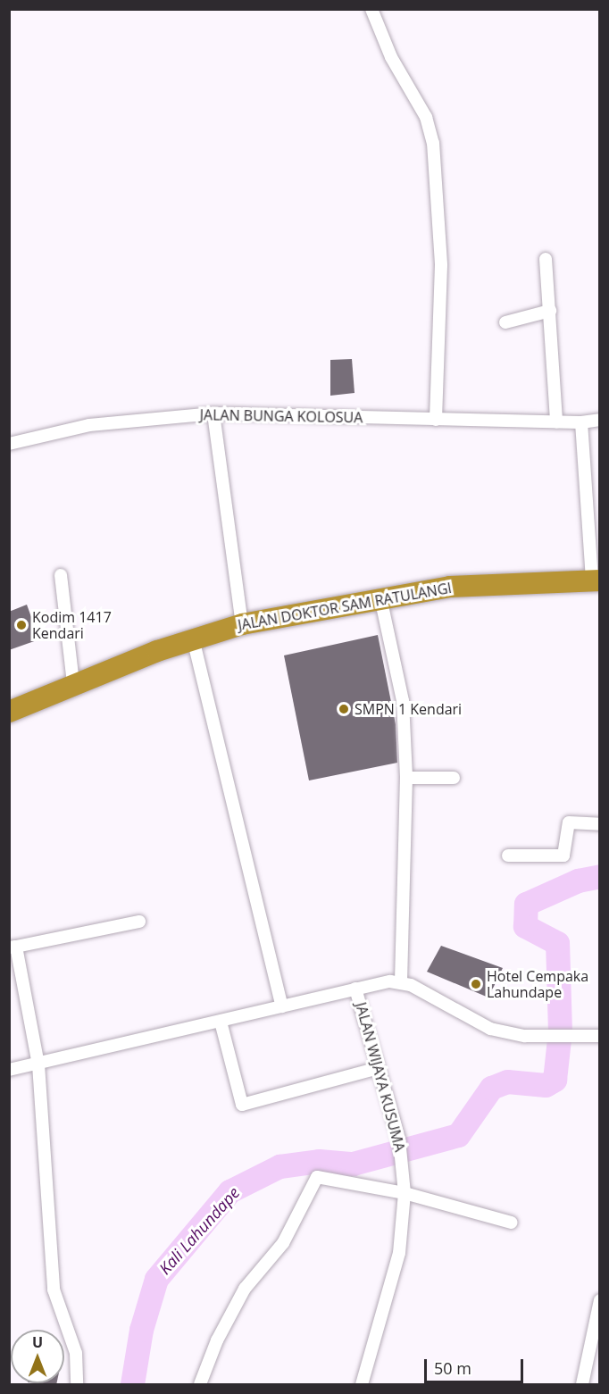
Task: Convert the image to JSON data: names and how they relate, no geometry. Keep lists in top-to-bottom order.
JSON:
{
  "streets": {
    "highway": ["JALAN DOKTOR SAM RATULANGI"],
    "street": ["JALAN BUNGA KOLOSUA", "JALAN WIJAYA KUSUMA"]
  },
  "water": ["Kali Lahundape"],
  "places": ["Kodim 1417 Kendari", "SMPN 1 Kendari", "Hotel Cempaka Lahundape"],
  "scale_bar": "50 m",
  "north": "top"
}
